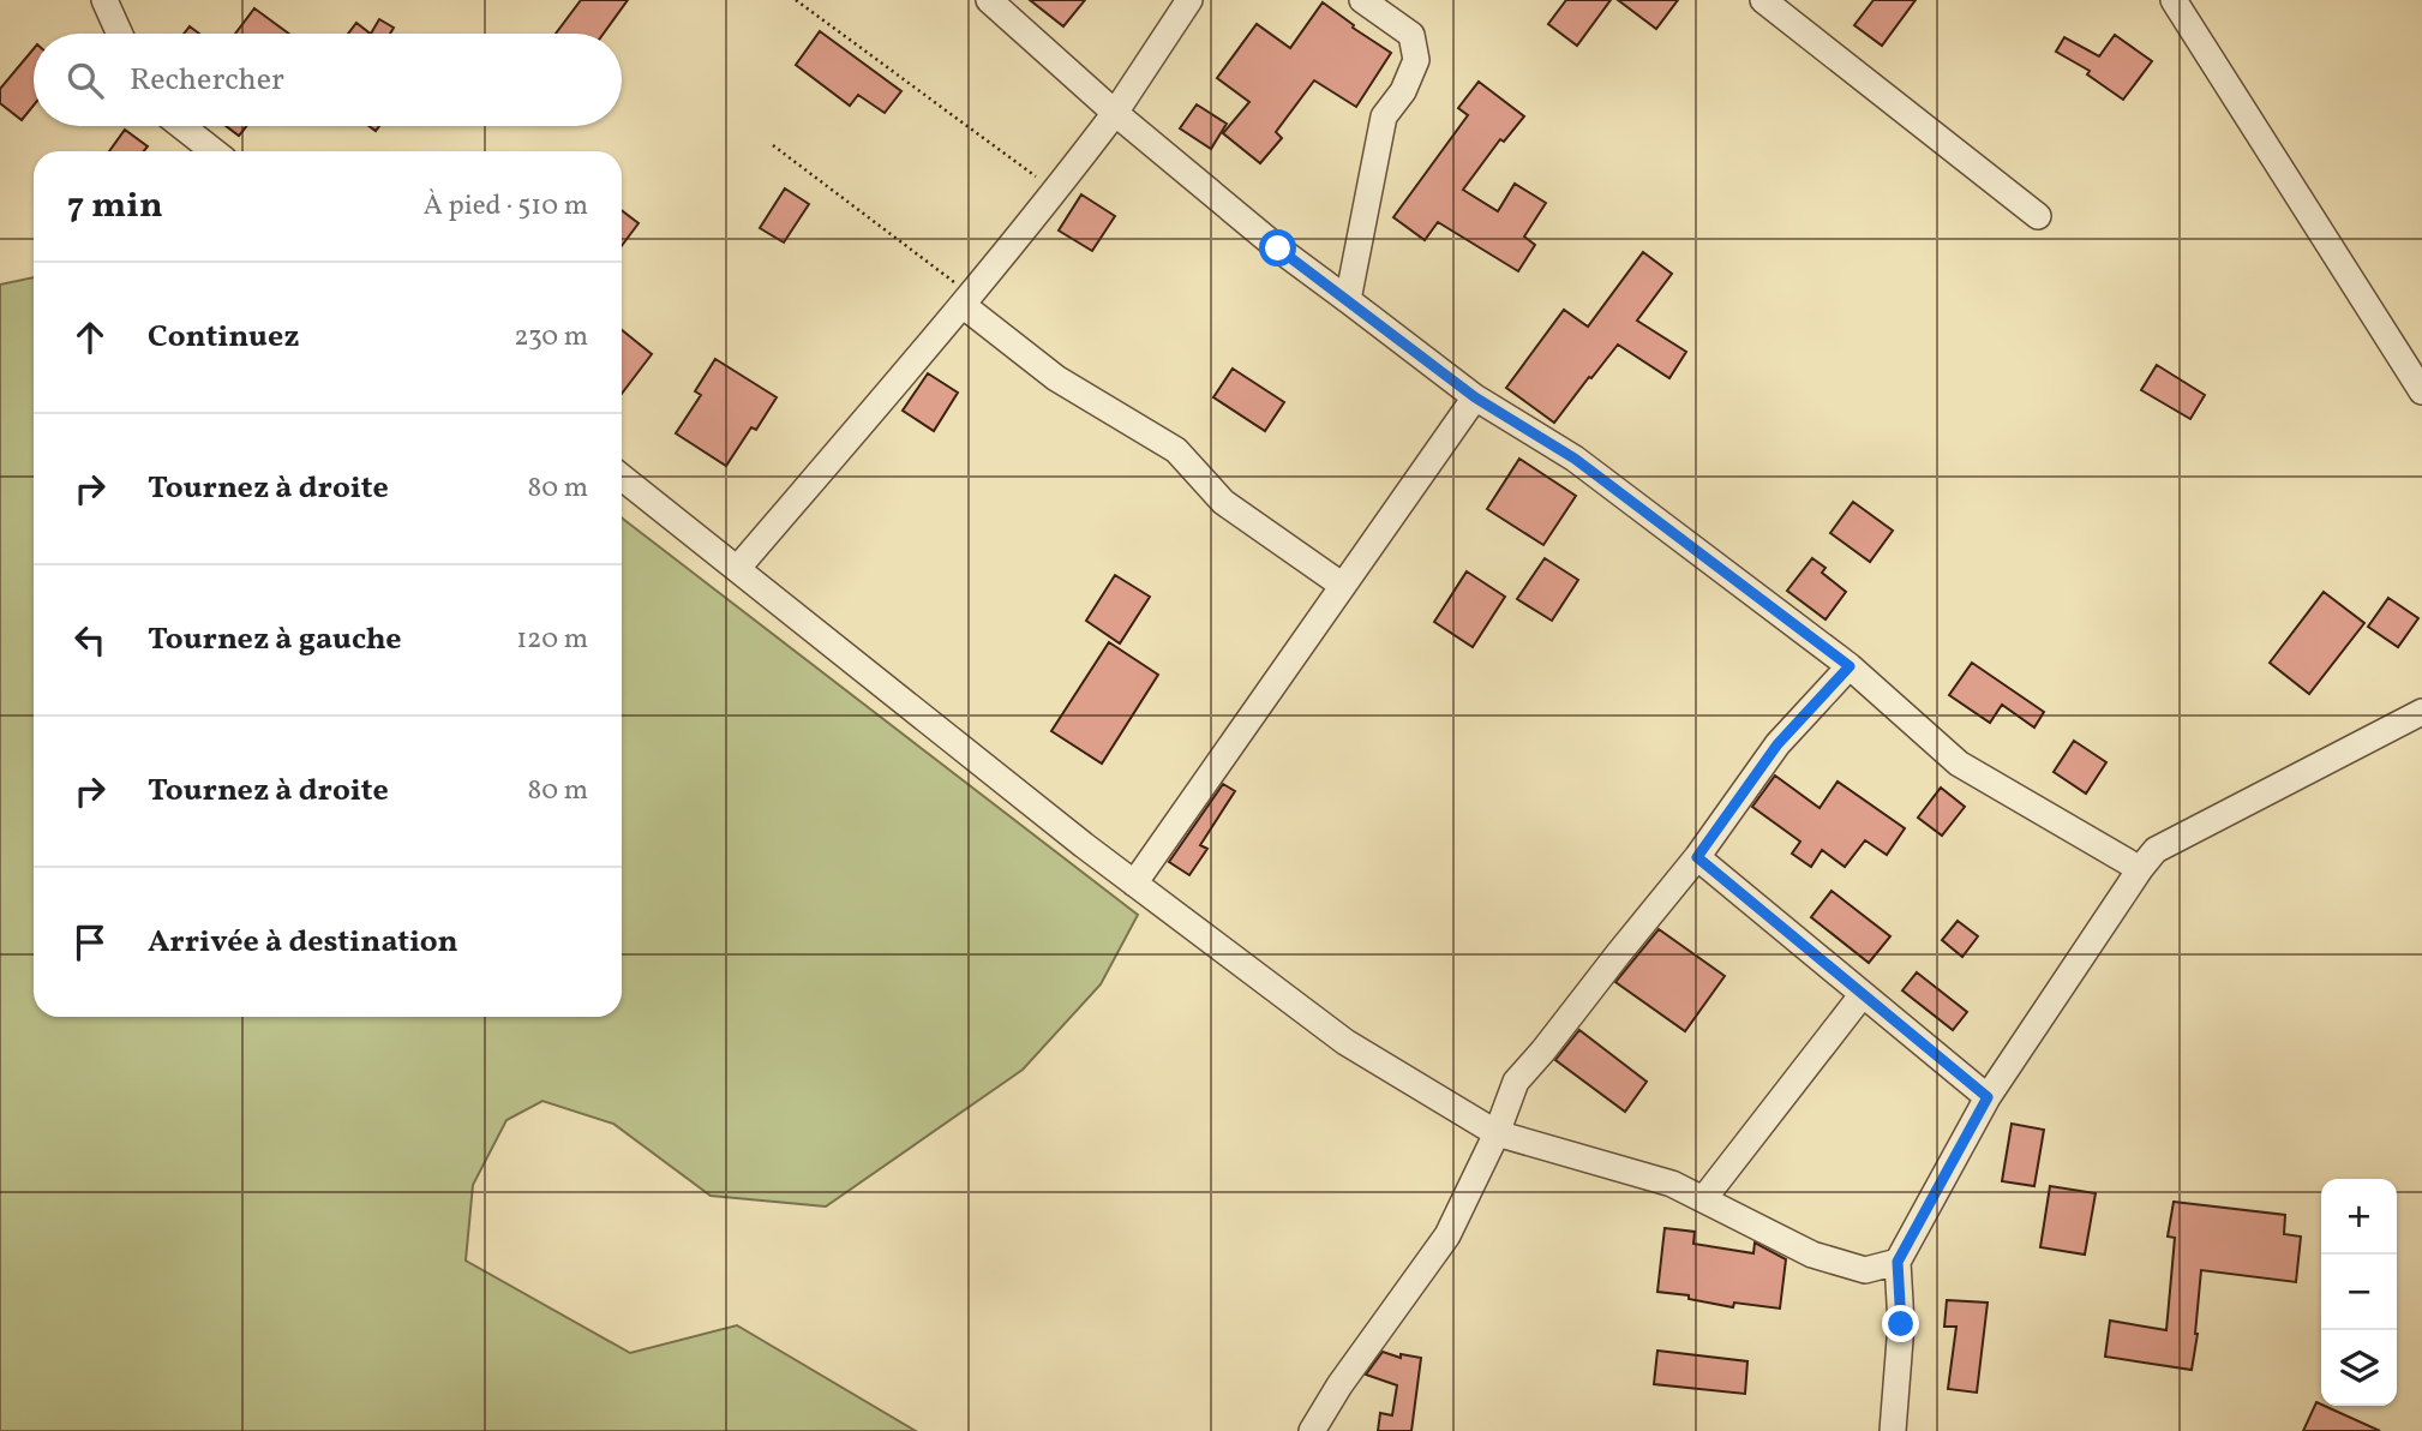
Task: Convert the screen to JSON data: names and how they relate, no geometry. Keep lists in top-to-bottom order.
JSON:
{
  "page": {
    "search": "Rechercher",
    "heading": ["7 min", "À pied · 510 m"],
    "list": [
      ["Continuez", "230 m"],
      ["Tournez à droite", "80 m"],
      ["Tournez à gauche", "120 m"],
      ["Tournez à droite", "80 m"],
      "Arrivée à destination"
    ],
    "map_buttons": ["+", "−"]
  }
}
